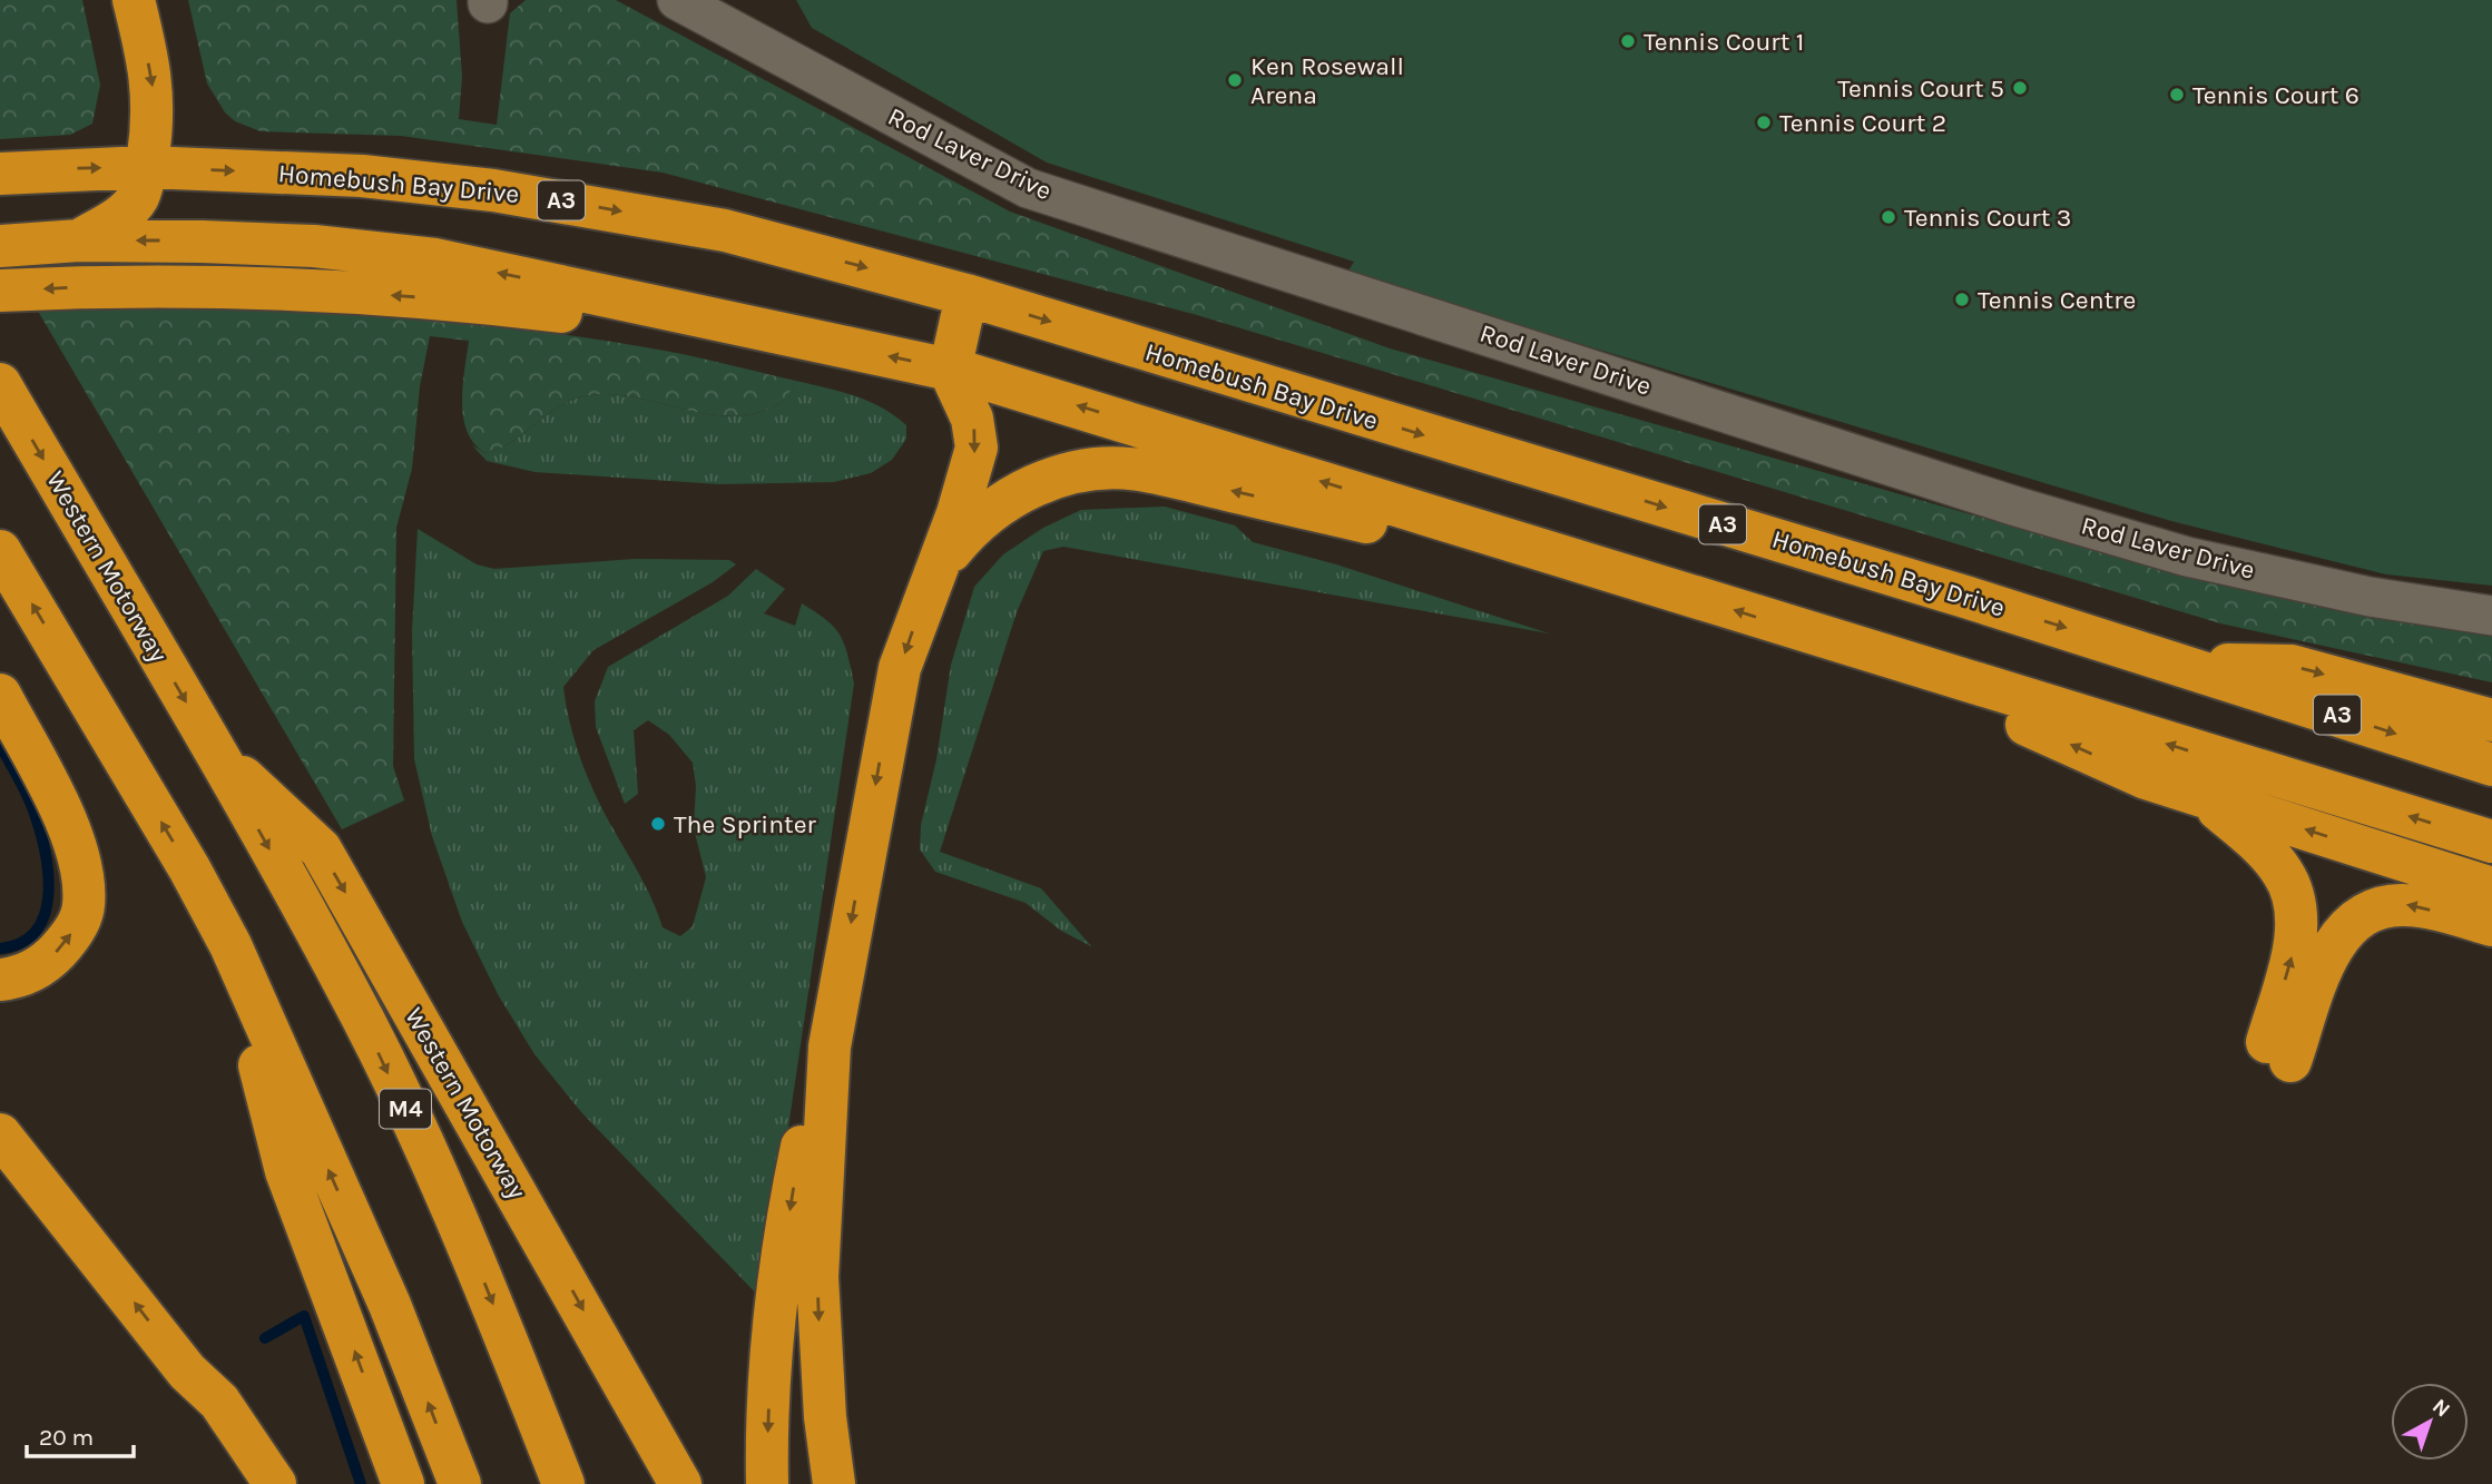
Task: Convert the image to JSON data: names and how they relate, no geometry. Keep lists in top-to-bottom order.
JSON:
{
  "streets": {
    "highway": [
      "Homebush Bay Drive",
      "A3",
      "Western Motorway",
      "M4"
    ],
    "street": ["Rod Laver Drive"]
  },
  "places": [
    "Tennis Court 1",
    "Ken Rosewall Arena",
    "Tennis Court 5",
    "Tennis Court 6",
    "Tennis Court 2",
    "Tennis Court 3",
    "Tennis Centre",
    "The Sprinter"
  ],
  "scale_bar": "20 m",
  "north": "top right"
}
